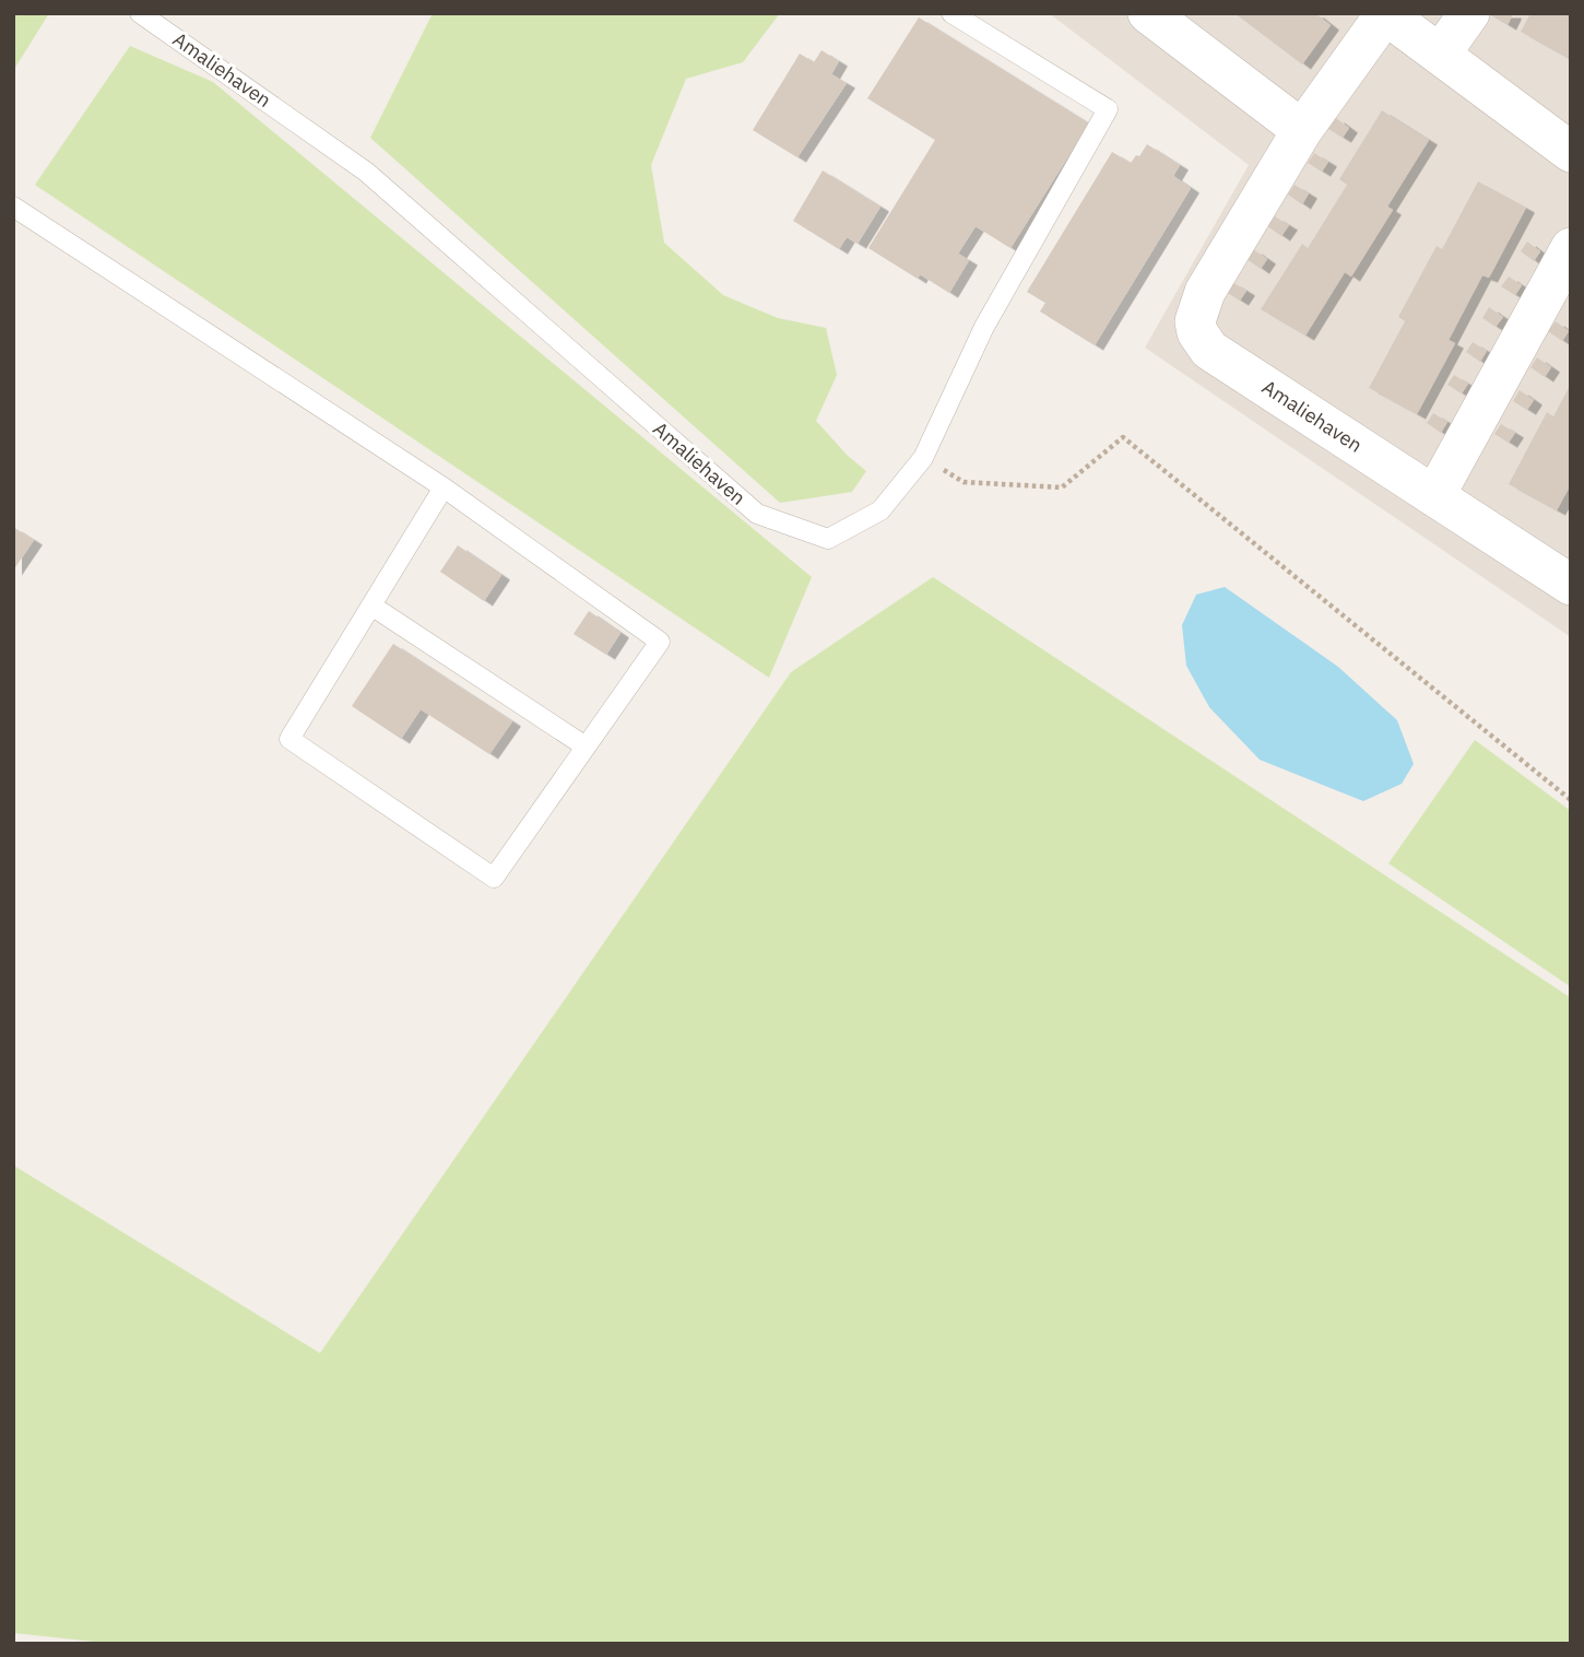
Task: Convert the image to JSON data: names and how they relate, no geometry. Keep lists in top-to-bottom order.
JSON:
{
  "streets": {
    "street": ["Amaliehaven"]
  }
}
